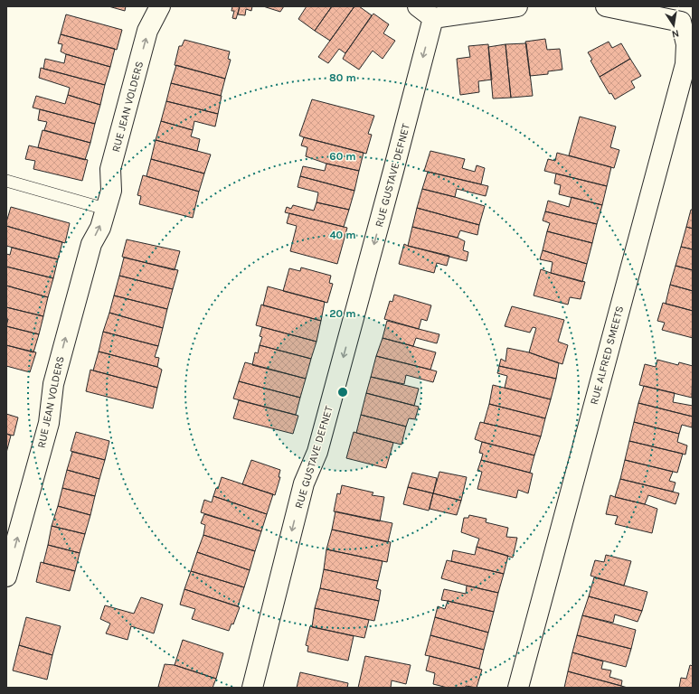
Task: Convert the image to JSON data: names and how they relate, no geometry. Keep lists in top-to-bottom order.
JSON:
{
  "streets": {
    "street": ["RUE JEAN VOLDERS", "RUE GUSTAVE DEFNET", "RUE ALFRED SMEETS"]
  },
  "one_way": ["RUE JEAN VOLDERS", "RUE GUSTAVE DEFNET"],
  "north": "bottom",
  "rings": [
    "80 m",
    "60 m",
    "40 m",
    "20 m"
  ]
}
